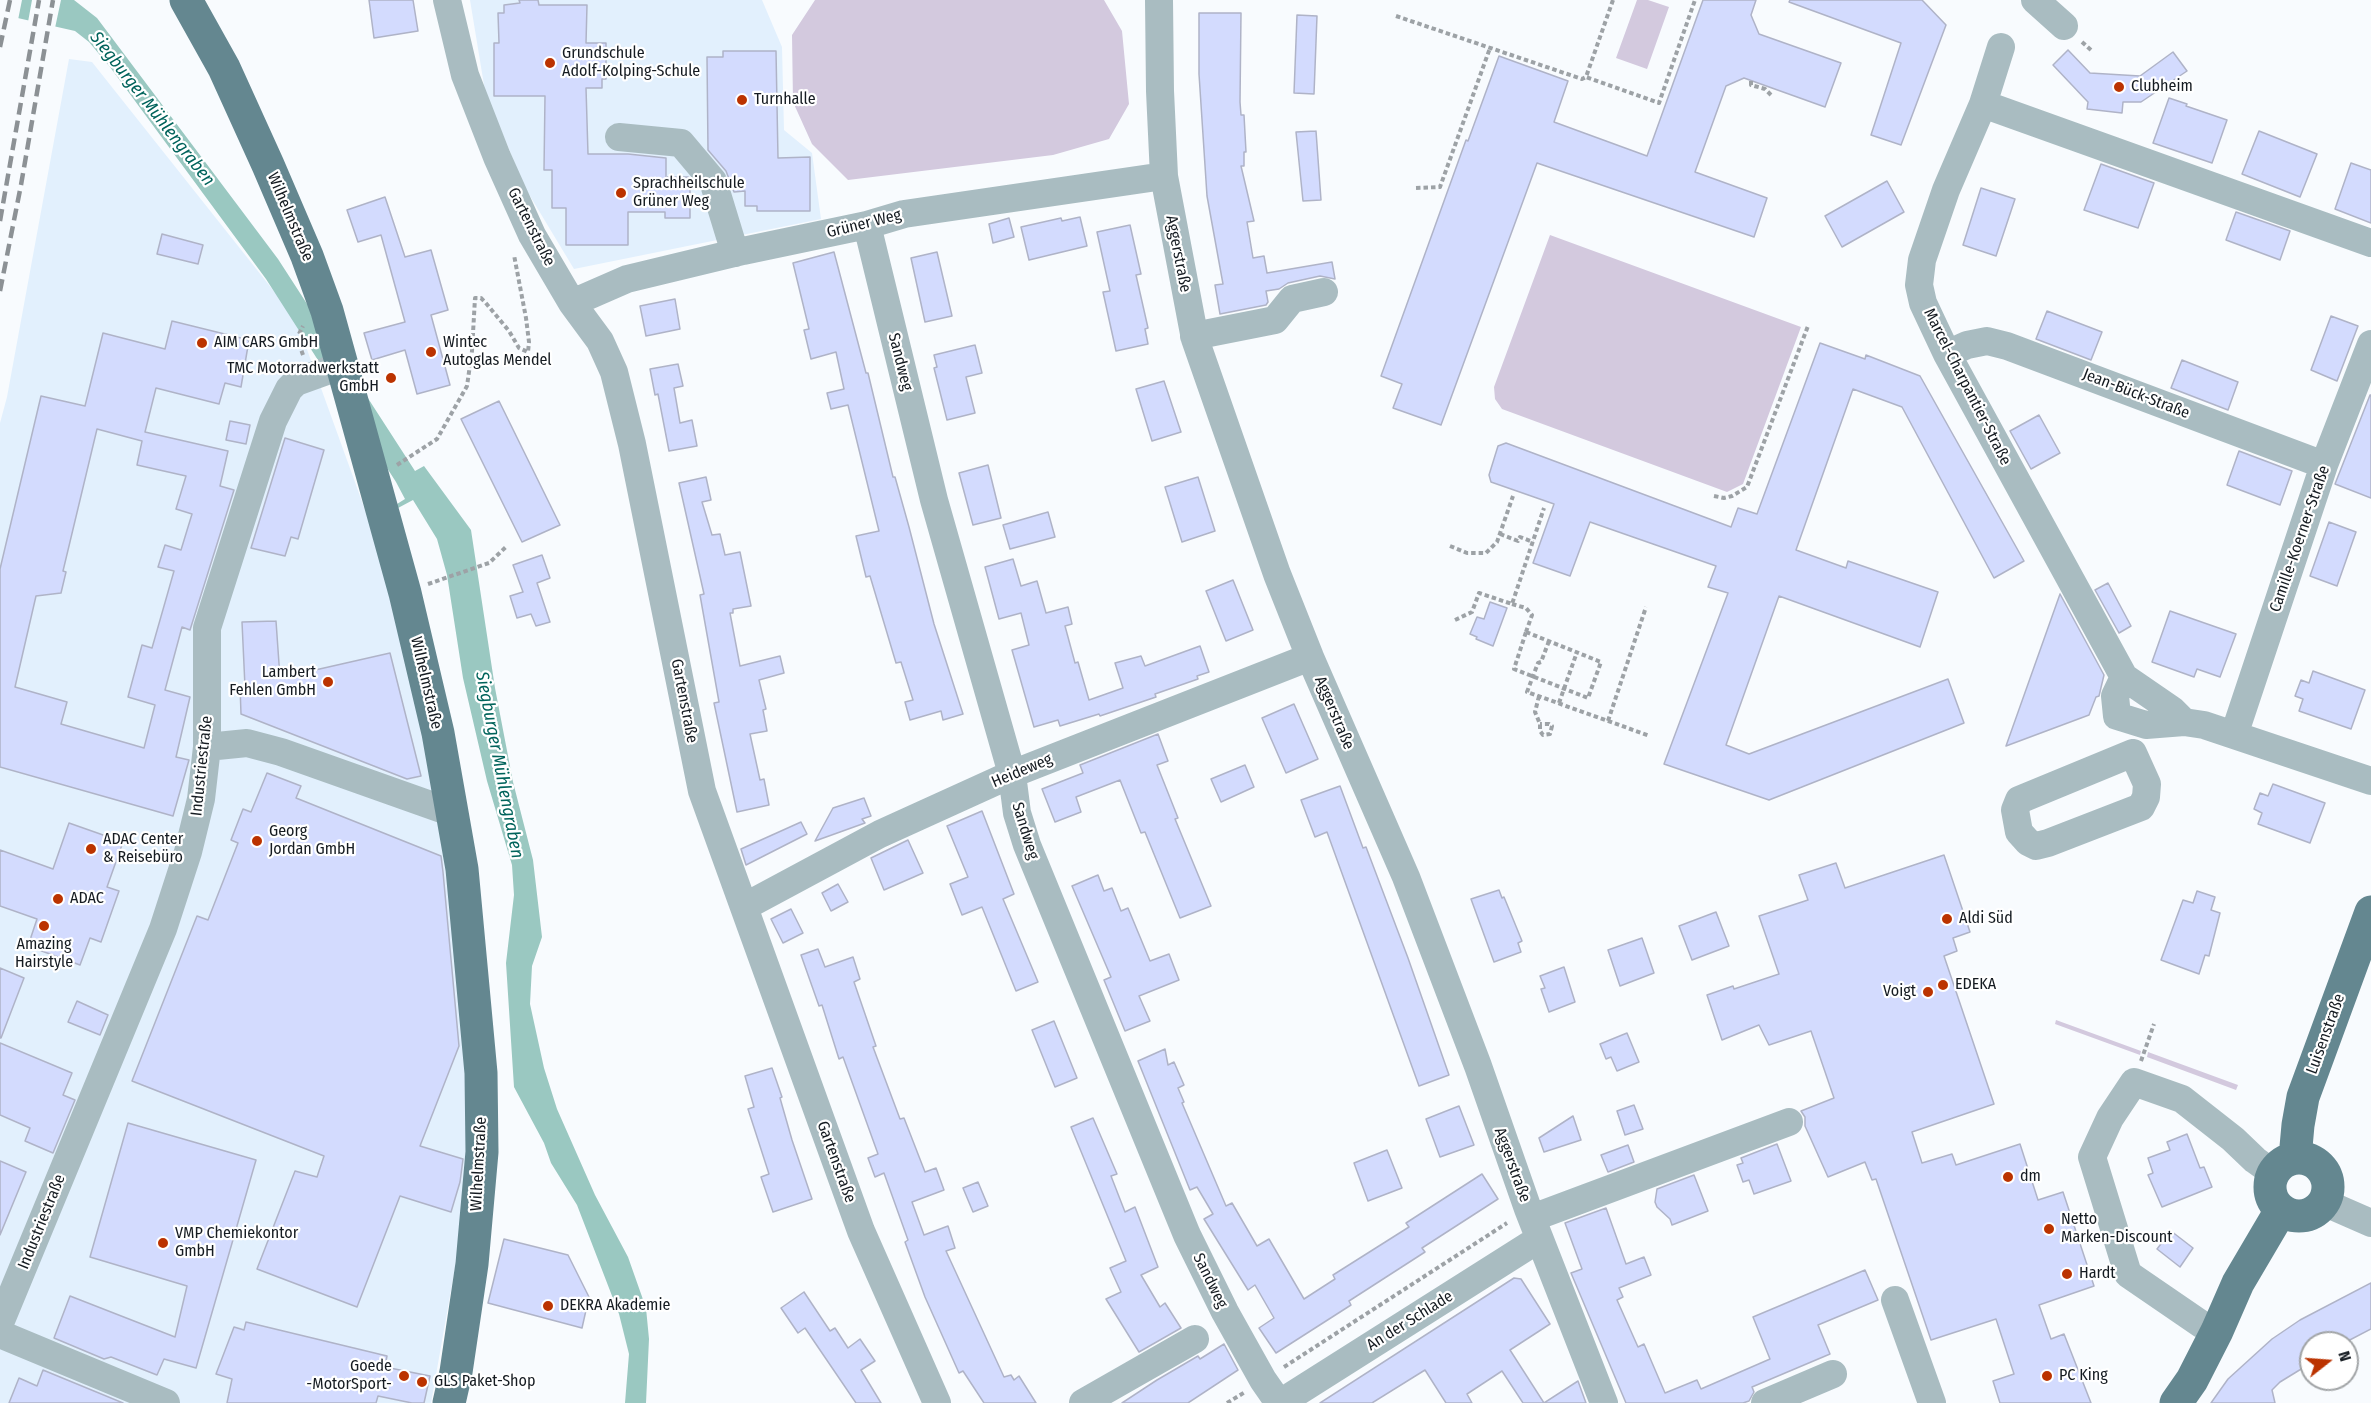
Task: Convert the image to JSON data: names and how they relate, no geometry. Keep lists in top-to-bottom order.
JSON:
{
  "streets": {
    "main road": ["Wilhelmstraße", "Luisenstraße"],
    "street": [
      "Grüner Weg",
      "Gartenstraße",
      "Aggerstraße",
      "Sandweg",
      "Marcel-Charpantier-Straße",
      "Jean-Bück-Straße",
      "Camille-Koerner-Straße",
      "Industriestraße",
      "Heideweg",
      "An der Schlade"
    ]
  },
  "crossings": [
    ["Wilhelmstraße", "Industriestraße"],
    ["Grüner Weg", "Gartenstraße"],
    ["Grüner Weg", "Aggerstraße"],
    ["Grüner Weg", "Sandweg"],
    ["Gartenstraße", "Heideweg"],
    ["Aggerstraße", "Heideweg"],
    ["Aggerstraße", "An der Schlade"],
    ["Sandweg", "Heideweg"],
    ["Sandweg", "An der Schlade"],
    ["Marcel-Charpantier-Straße", "Jean-Bück-Straße"],
    ["Marcel-Charpantier-Straße", "Camille-Koerner-Straße"],
    ["Jean-Bück-Straße", "Camille-Koerner-Straße"]
  ],
  "water": ["Siegburger Mühlengraben"],
  "places": [
    "Grundschule Adolf-Kolping-Schule",
    "Clubheim",
    "Turnhalle",
    "Sprachheilschule Grüner Weg",
    "AIM CARS GmbH",
    "Wintec Autoglas Mendel",
    "TMC Motorradwerkstatt GmbH",
    "Lambert Fehlen GmbH",
    "Georg Jordan GmbH",
    "ADAC Center & Reisebüro",
    "ADAC",
    "Aldi Süd",
    "Amazing Hairstyle",
    "EDEKA",
    "Voigt",
    "dm",
    "Netto Marken-Discount",
    "VMP Chemiekontor GmbH",
    "Hardt",
    "DEKRA Akademie",
    "Goede -MotorSport-",
    "PC King",
    "GLS Paket-Shop"
  ],
  "north": "right"
}
